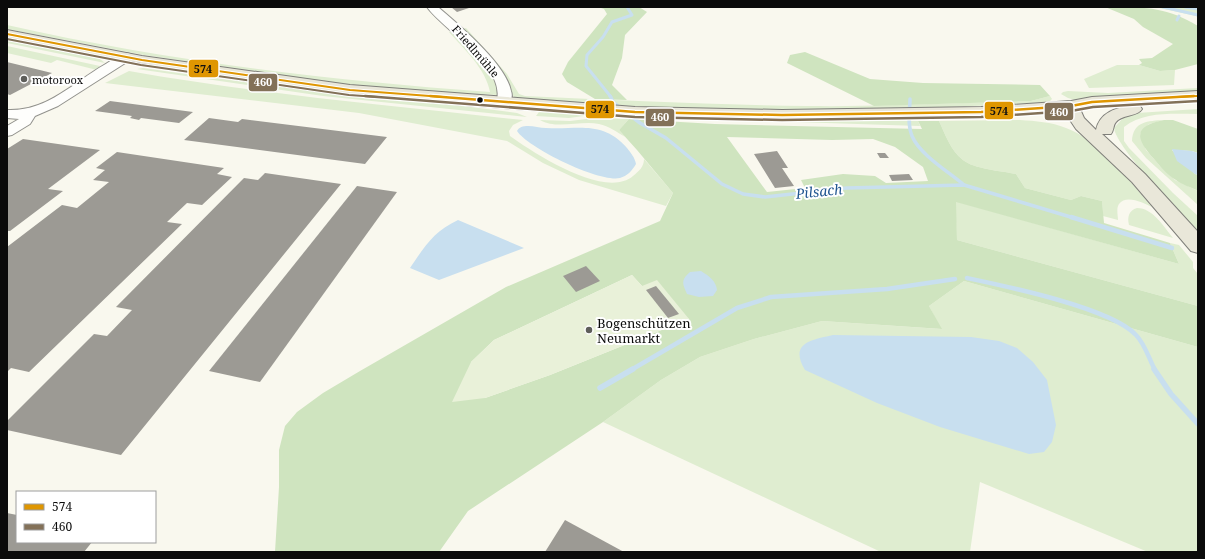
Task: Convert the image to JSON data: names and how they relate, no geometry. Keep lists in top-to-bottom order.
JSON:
{
  "streets": {
    "street": ["Friedlmühle"]
  },
  "water": ["Pilsach"],
  "places": ["motoroox", "Bogenschützen Neumarkt"],
  "lines": ["transit line 574", "transit line 460"],
  "legend": ["574", "460"]
}
